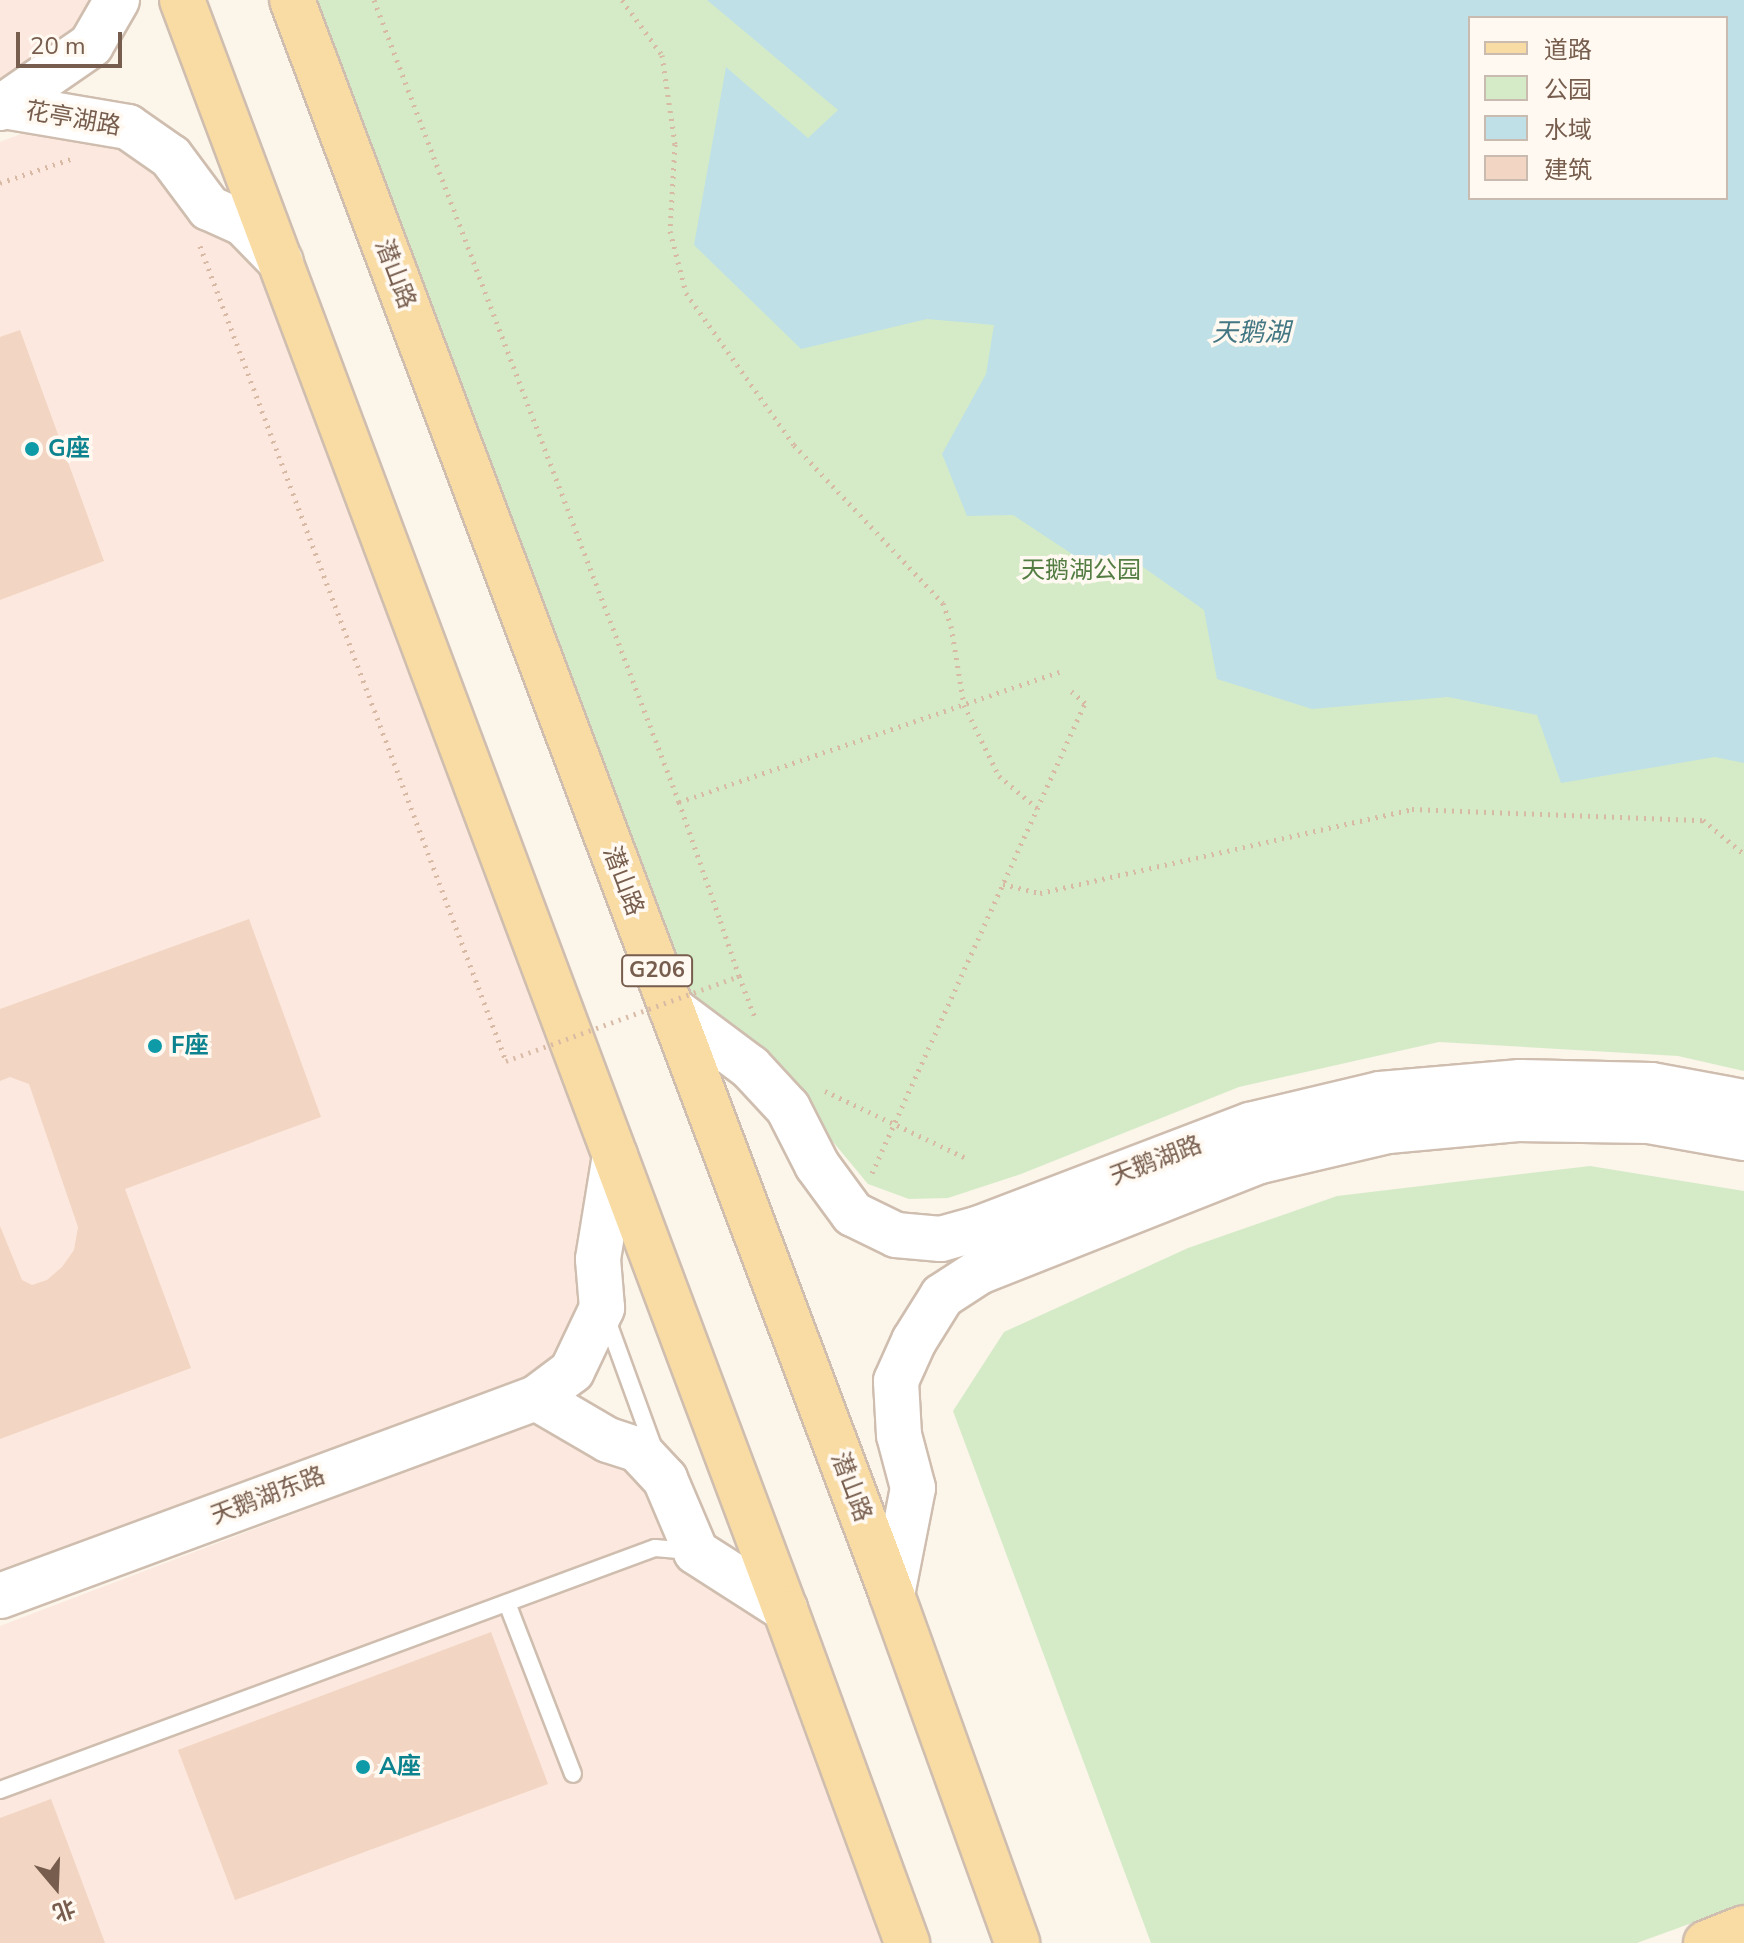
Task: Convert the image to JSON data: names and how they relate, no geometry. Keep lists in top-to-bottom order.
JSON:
{
  "streets": {
    "main road": ["潜山路", "G206"],
    "street": ["花亭湖路", "天鹅湖路", "天鹅湖东路"]
  },
  "crossings": [
    ["潜山路", "天鹅湖路"]
  ],
  "water": ["天鹅湖"],
  "parks": ["天鹅湖公园"],
  "places": ["G座", "F座", "A座"],
  "legend": [
    "道路",
    "公园",
    "水域",
    "建筑"
  ],
  "scale_bar": "20 m",
  "north": "bottom"
}
